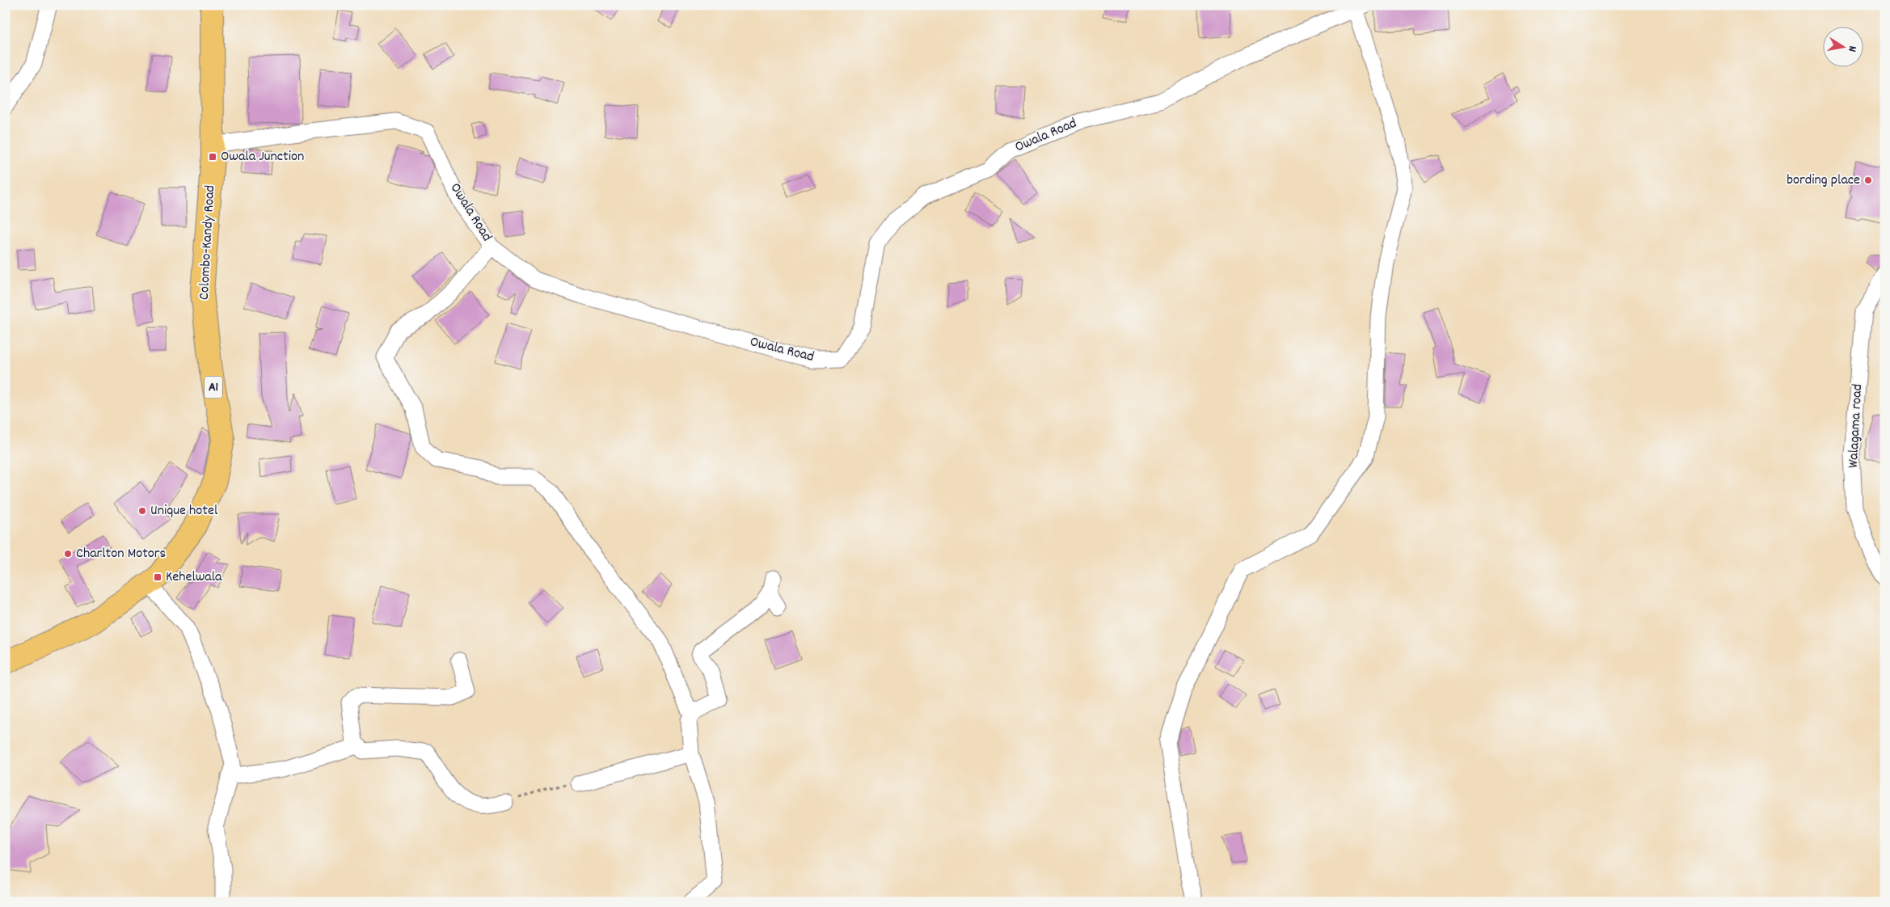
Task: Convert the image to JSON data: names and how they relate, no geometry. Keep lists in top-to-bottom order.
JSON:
{
  "streets": {
    "highway": ["Colombo-Kandy Road", "A1"],
    "street": ["Owala Road", "Walagama road"]
  },
  "crossings": [
    ["Owala Road", "Colombo-Kandy Road"]
  ],
  "places": {
    "transit": ["Owala Junction", "Kehelwala"],
    "other": ["bording place", "Unique hotel", "Charlton Motors"]
  },
  "north": "right"
}
